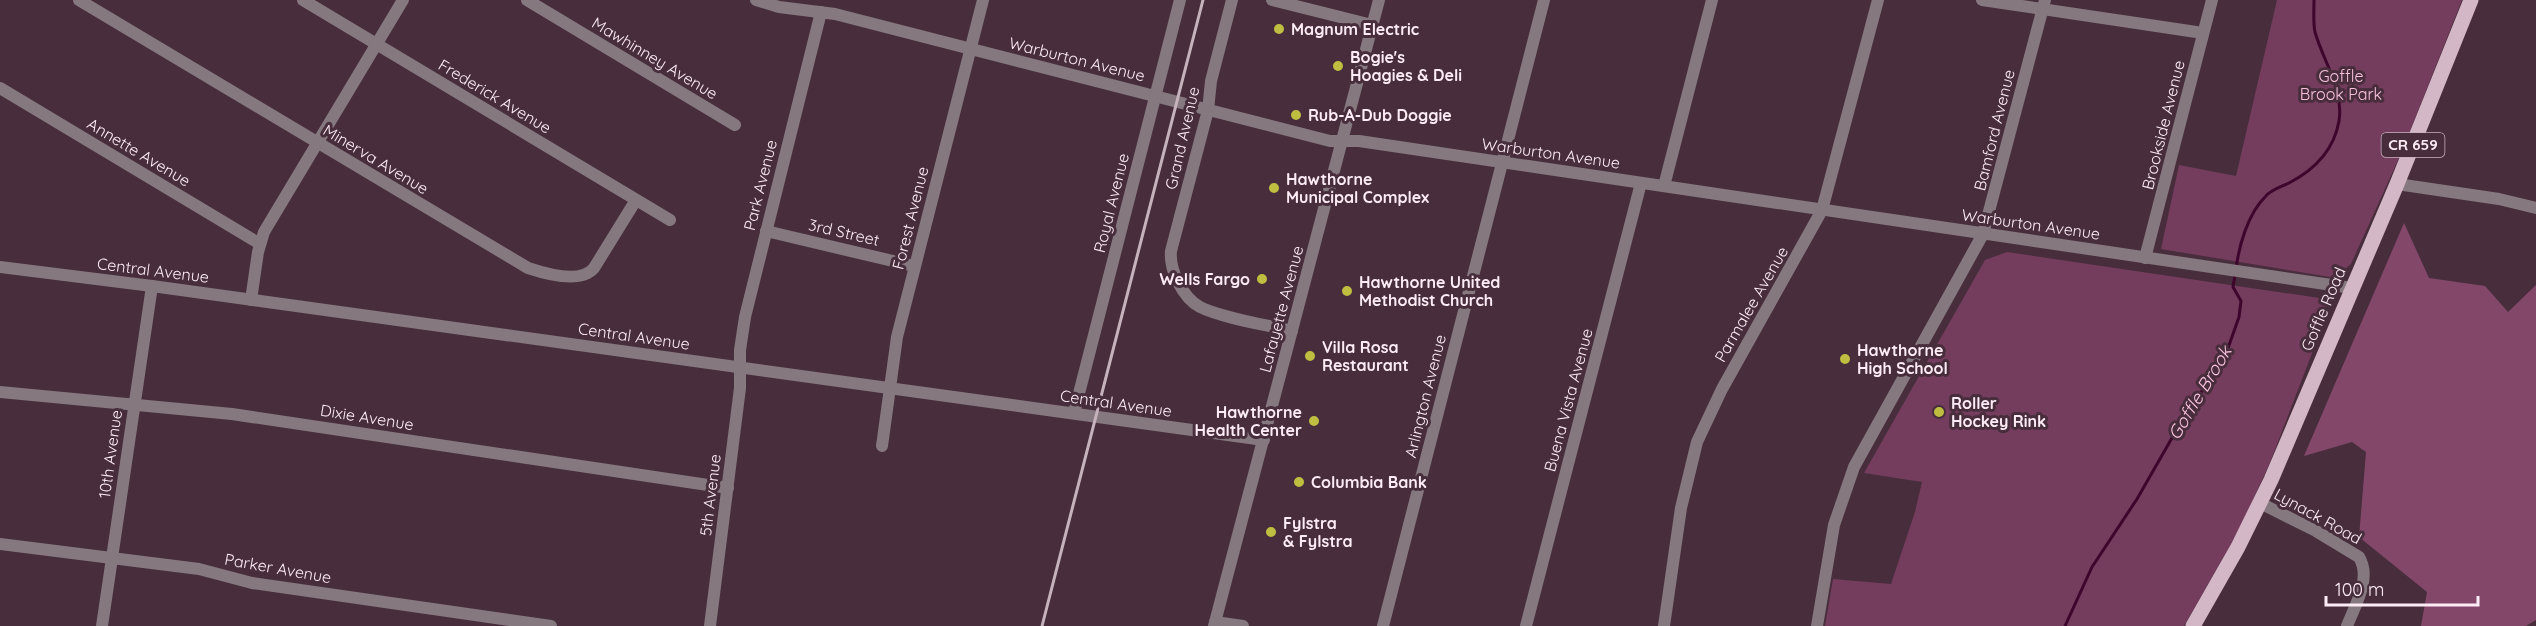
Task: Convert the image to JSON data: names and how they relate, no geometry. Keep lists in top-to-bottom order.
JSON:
{
  "streets": {
    "main road": ["CR 659", "Goffle Road"],
    "street": [
      "Mawhinney Avenue",
      "Warburton Avenue",
      "Frederick Avenue",
      "Brookside Avenue",
      "Bamford Avenue",
      "Grand Avenue",
      "Annette Avenue",
      "Minerva Avenue",
      "Park Avenue",
      "Royal Avenue",
      "Forest Avenue",
      "3rd Street",
      "Central Avenue",
      "Parmalee Avenue",
      "Lafayette Avenue",
      "Arlington Avenue",
      "Buena Vista Avenue",
      "Dixie Avenue",
      "10th Avenue",
      "5th Avenue",
      "Lynack Road",
      "Parker Avenue"
    ]
  },
  "crossings": [
    ["Warburton Avenue", "Brookside Avenue"],
    ["Warburton Avenue", "Bamford Avenue"],
    ["Warburton Avenue", "Grand Avenue"],
    ["Warburton Avenue", "Park Avenue"],
    ["Warburton Avenue", "Royal Avenue"],
    ["Warburton Avenue", "Forest Avenue"],
    ["Warburton Avenue", "Parmalee Avenue"],
    ["Warburton Avenue", "Lafayette Avenue"],
    ["Warburton Avenue", "Goffle Road"],
    ["Warburton Avenue", "Arlington Avenue"],
    ["Warburton Avenue", "Buena Vista Avenue"],
    ["Frederick Avenue", "Minerva Avenue"],
    ["Grand Avenue", "Lafayette Avenue"],
    ["Park Avenue", "3rd Street"],
    ["Park Avenue", "Central Avenue"],
    ["Park Avenue", "5th Avenue"],
    ["Royal Avenue", "Central Avenue"],
    ["Forest Avenue", "3rd Street"],
    ["Forest Avenue", "Central Avenue"],
    ["Central Avenue", "Lafayette Avenue"],
    ["Central Avenue", "10th Avenue"],
    ["Central Avenue", "5th Avenue"],
    ["Goffle Road", "Lynack Road"],
    ["Dixie Avenue", "10th Avenue"],
    ["Dixie Avenue", "5th Avenue"],
    ["10th Avenue", "Parker Avenue"]
  ],
  "water": ["Goffle Brook"],
  "parks": ["Goffle Brook Park"],
  "places": [
    "Magnum Electric",
    "Bogie's Hoagies & Deli",
    "Rub-A-Dub Doggie",
    "Hawthorne Municipal Complex",
    "Wells Fargo",
    "Hawthorne United Methodist Church",
    "Villa Rosa Restaurant",
    "Hawthorne High School",
    "Roller Hockey Rink",
    "Hawthorne Health Center",
    "Columbia Bank",
    "Fylstra & Fylstra"
  ],
  "scale_bar": "100 m"
}
